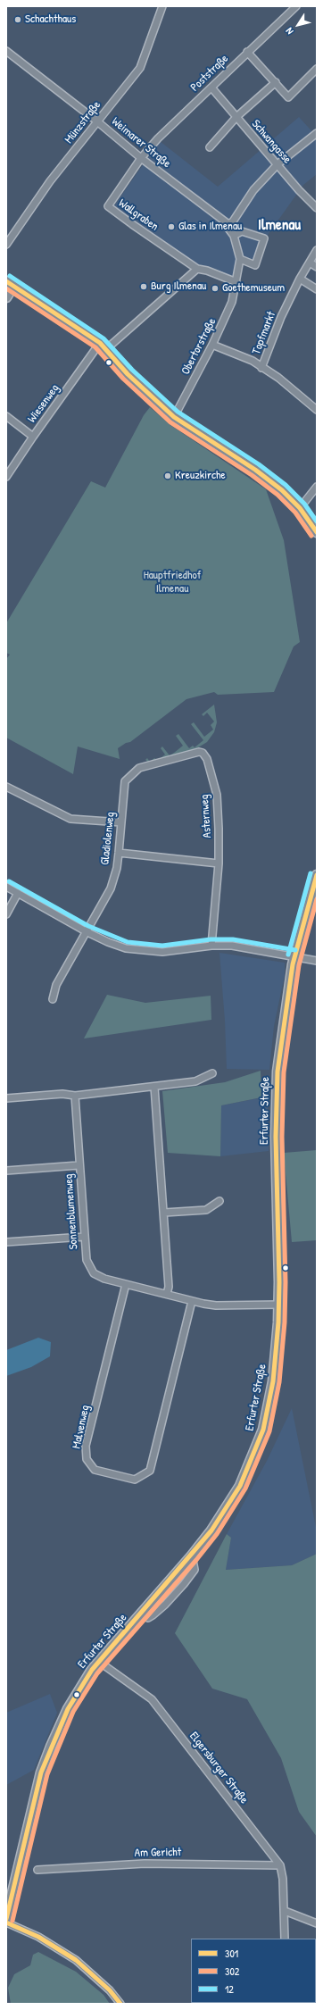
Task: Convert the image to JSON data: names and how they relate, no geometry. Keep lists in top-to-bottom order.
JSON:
{
  "streets": {
    "main road": ["Erfurter Straße"],
    "street": [
      "Poststraße",
      "Münzstraße",
      "Schwangasse",
      "Weimarer Straße",
      "Wallgraben",
      "Topfmarkt",
      "Obertorstraße",
      "Wiesenweg",
      "Asternweg",
      "Gladiolenweg",
      "Sonnenblumenweg",
      "Malvenweg",
      "Elgersburger Straße",
      "Am Gericht"
    ]
  },
  "crossings": [
    ["Poststraße", "Schwangasse"],
    ["Poststraße", "Weimarer Straße"],
    ["Poststraße", "Wallgraben"],
    ["Münzstraße", "Weimarer Straße"],
    ["Weimarer Straße", "Wallgraben"],
    ["Wallgraben", "Obertorstraße"],
    ["Wallgraben", "Wiesenweg"],
    ["Asternweg", "Gladiolenweg"],
    ["Erfurter Straße", "Sonnenblumenweg"],
    ["Erfurter Straße", "Elgersburger Straße"],
    ["Sonnenblumenweg", "Malvenweg"],
    ["Elgersburger Straße", "Am Gericht"]
  ],
  "districts": ["Ilmenau"],
  "parks": ["Hauptfriedhof Ilmenau"],
  "places": [
    "Schachthaus",
    "Glas in Ilmenau",
    "Burg Ilmenau",
    "Goethemuseum",
    "Kreuzkirche"
  ],
  "lines": ["transit line 12", "transit line 301", "transit line 302"],
  "legend": ["301", "302", "12"],
  "north": "bottom left"
}
